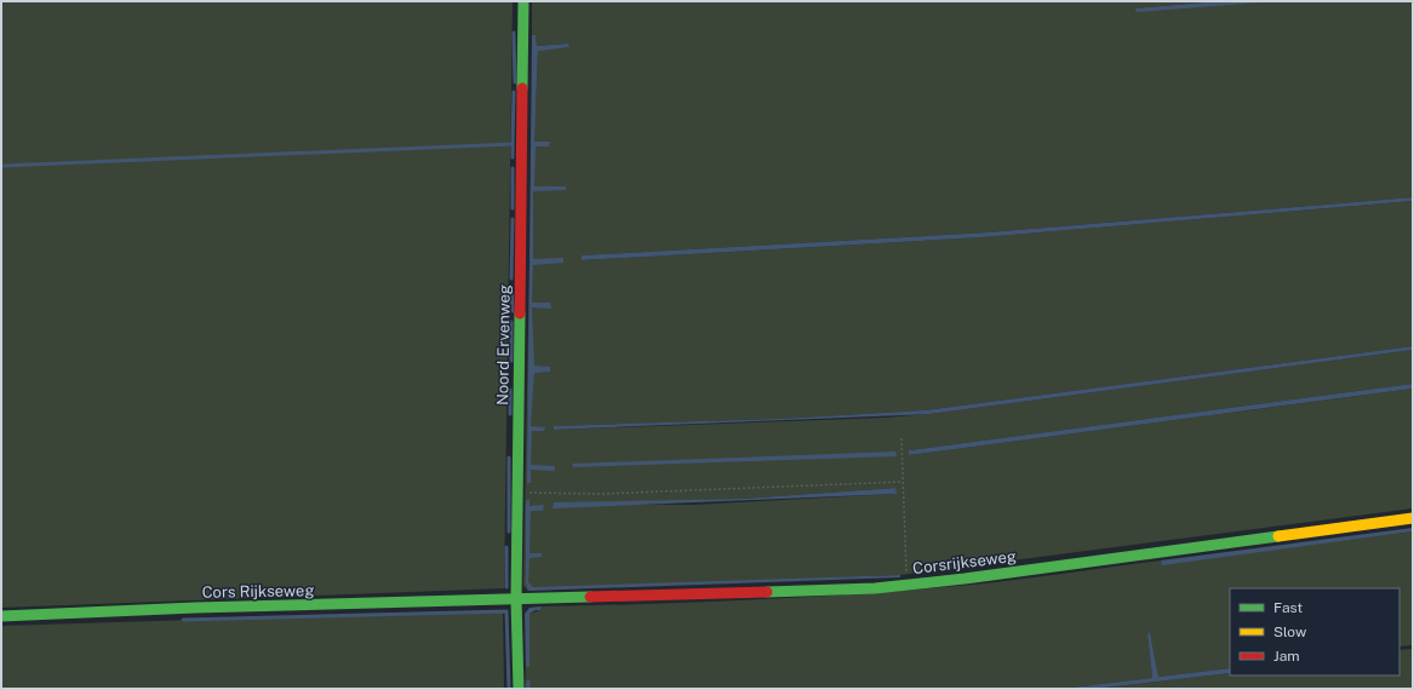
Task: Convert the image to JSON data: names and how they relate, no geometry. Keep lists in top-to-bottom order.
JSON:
{
  "streets": {
    "street": ["Noord Ervenweg", "Corsrijkseweg", "Cors Rijkseweg"]
  },
  "crossings": [
    ["Noord Ervenweg", "Corsrijkseweg"],
    ["Noord Ervenweg", "Cors Rijkseweg"],
    ["Corsrijkseweg", "Cors Rijkseweg"]
  ],
  "legend": ["Fast", "Slow", "Jam"]
}
